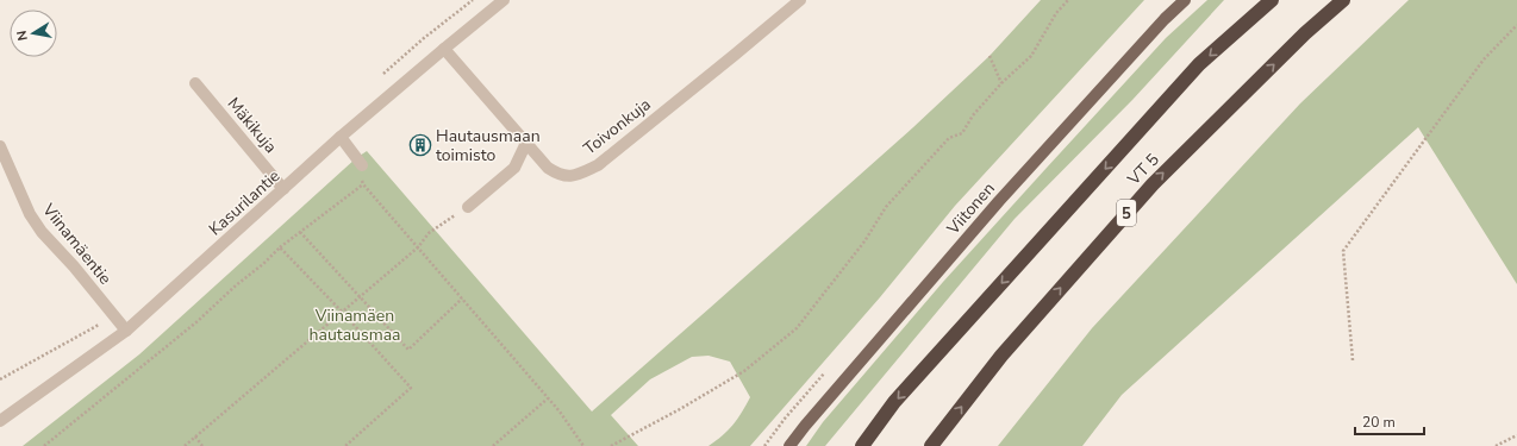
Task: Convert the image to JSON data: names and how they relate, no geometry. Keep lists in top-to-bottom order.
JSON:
{
  "streets": {
    "highway": ["VT 5", "5"],
    "main road": ["Viitonen"],
    "street": [
      "Mäkikuja",
      "Toivonkuja",
      "Kasurilantie",
      "Viinamäentie"
    ]
  },
  "crossings": [
    ["Mäkikuja", "Kasurilantie"],
    ["Toivonkuja", "Kasurilantie"],
    ["Kasurilantie", "Viinamäentie"]
  ],
  "parks": ["Viinamäen hautausmaa"],
  "places": {
    "building": ["Hautausmaan toimisto"]
  },
  "scale_bar": "20 m",
  "north": "left"
}
